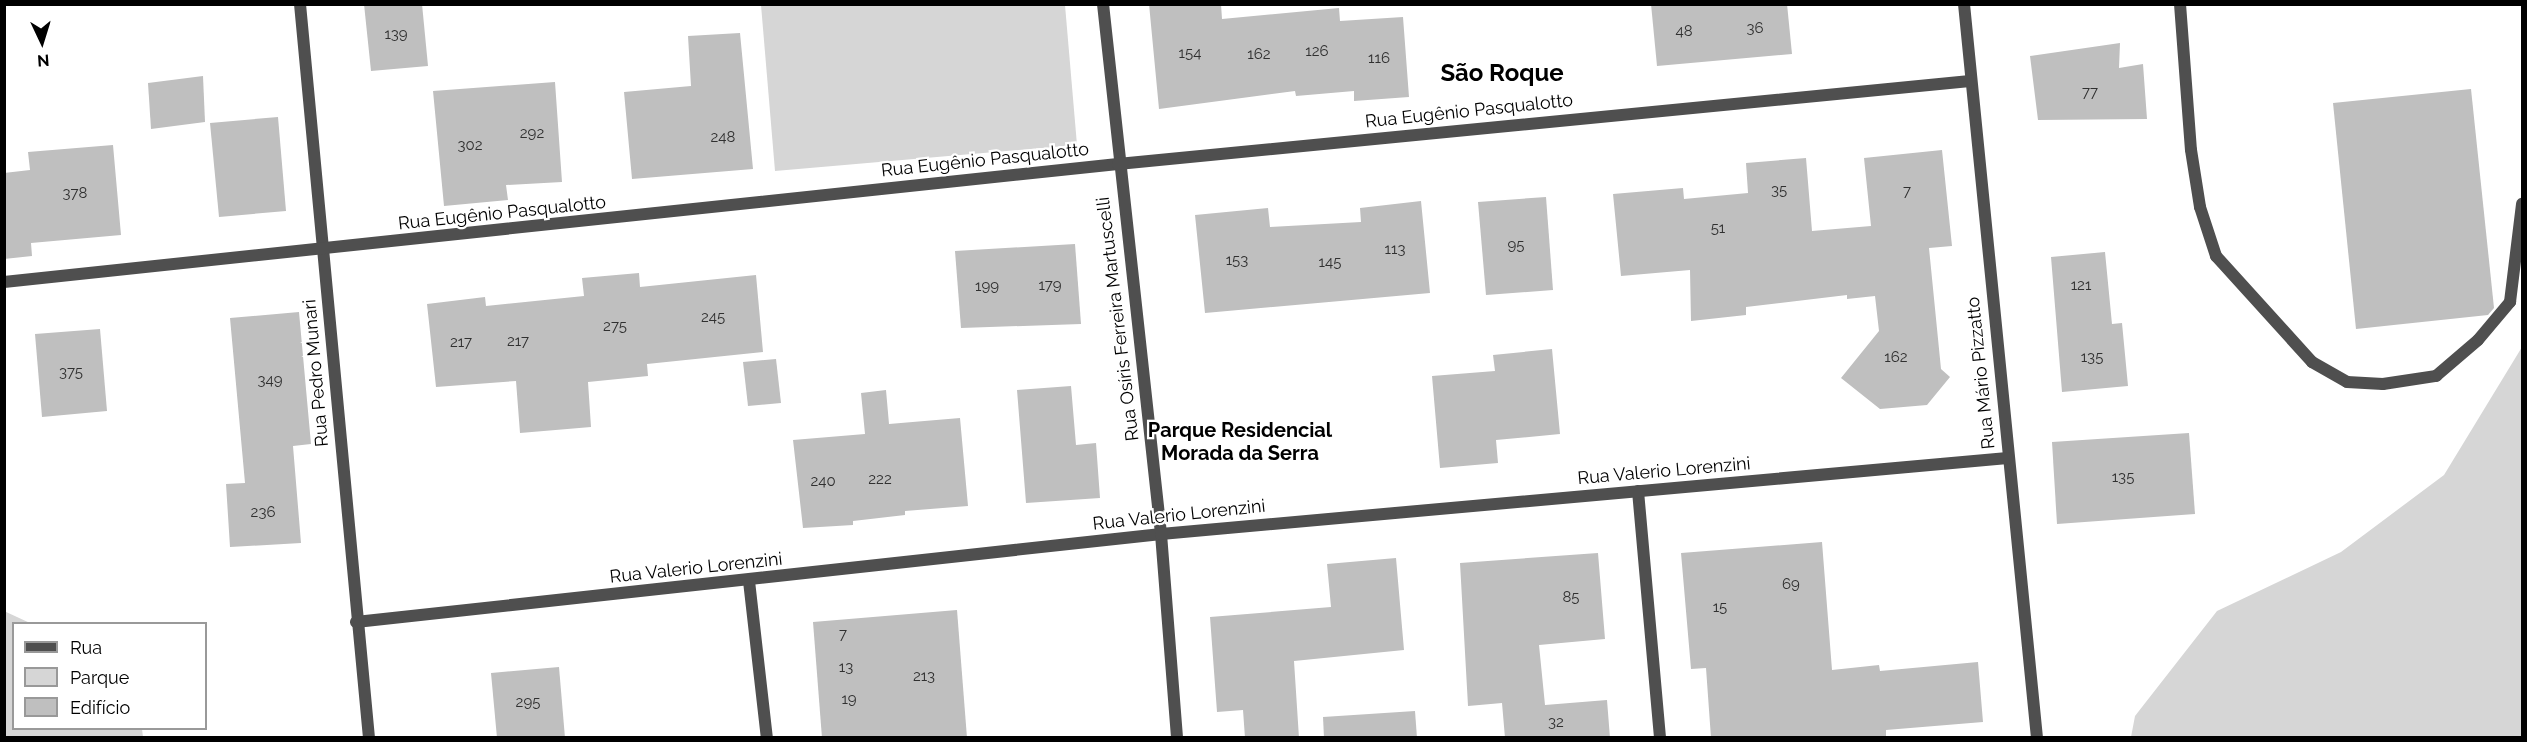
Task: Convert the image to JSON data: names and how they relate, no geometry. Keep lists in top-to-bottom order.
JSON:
{
  "streets": {
    "street": [
      "Rua Eugênio Pasqualotto",
      "Rua Osíris Ferreira Martuscelli",
      "Rua Pedro Munari",
      "Rua Mário Pizzatto",
      "Rua Valerio Lorenzini"
    ]
  },
  "crossings": [
    ["Rua Eugênio Pasqualotto", "Rua Osíris Ferreira Martuscelli"],
    ["Rua Eugênio Pasqualotto", "Rua Pedro Munari"],
    ["Rua Eugênio Pasqualotto", "Rua Mário Pizzatto"],
    ["Rua Osíris Ferreira Martuscelli", "Rua Valerio Lorenzini"],
    ["Rua Pedro Munari", "Rua Valerio Lorenzini"],
    ["Rua Mário Pizzatto", "Rua Valerio Lorenzini"]
  ],
  "districts": ["São Roque", "Parque Residencial Morada da Serra"],
  "house_numbers": [
    "36",
    "48",
    "139",
    "126",
    "154",
    "162",
    "116",
    "77",
    "292",
    "248",
    "302",
    "35",
    "7",
    "378",
    "51",
    "95",
    "113",
    "153",
    "145",
    "179",
    "121",
    "199",
    "245",
    "275",
    "217",
    "217",
    "162",
    "135",
    "375",
    "349",
    "135",
    "222",
    "240",
    "236",
    "69",
    "85",
    "15",
    "7",
    "13",
    "213",
    "19",
    "295",
    "32"
  ],
  "legend": ["Rua", "Parque", "Edifício"],
  "north": "bottom"
}
